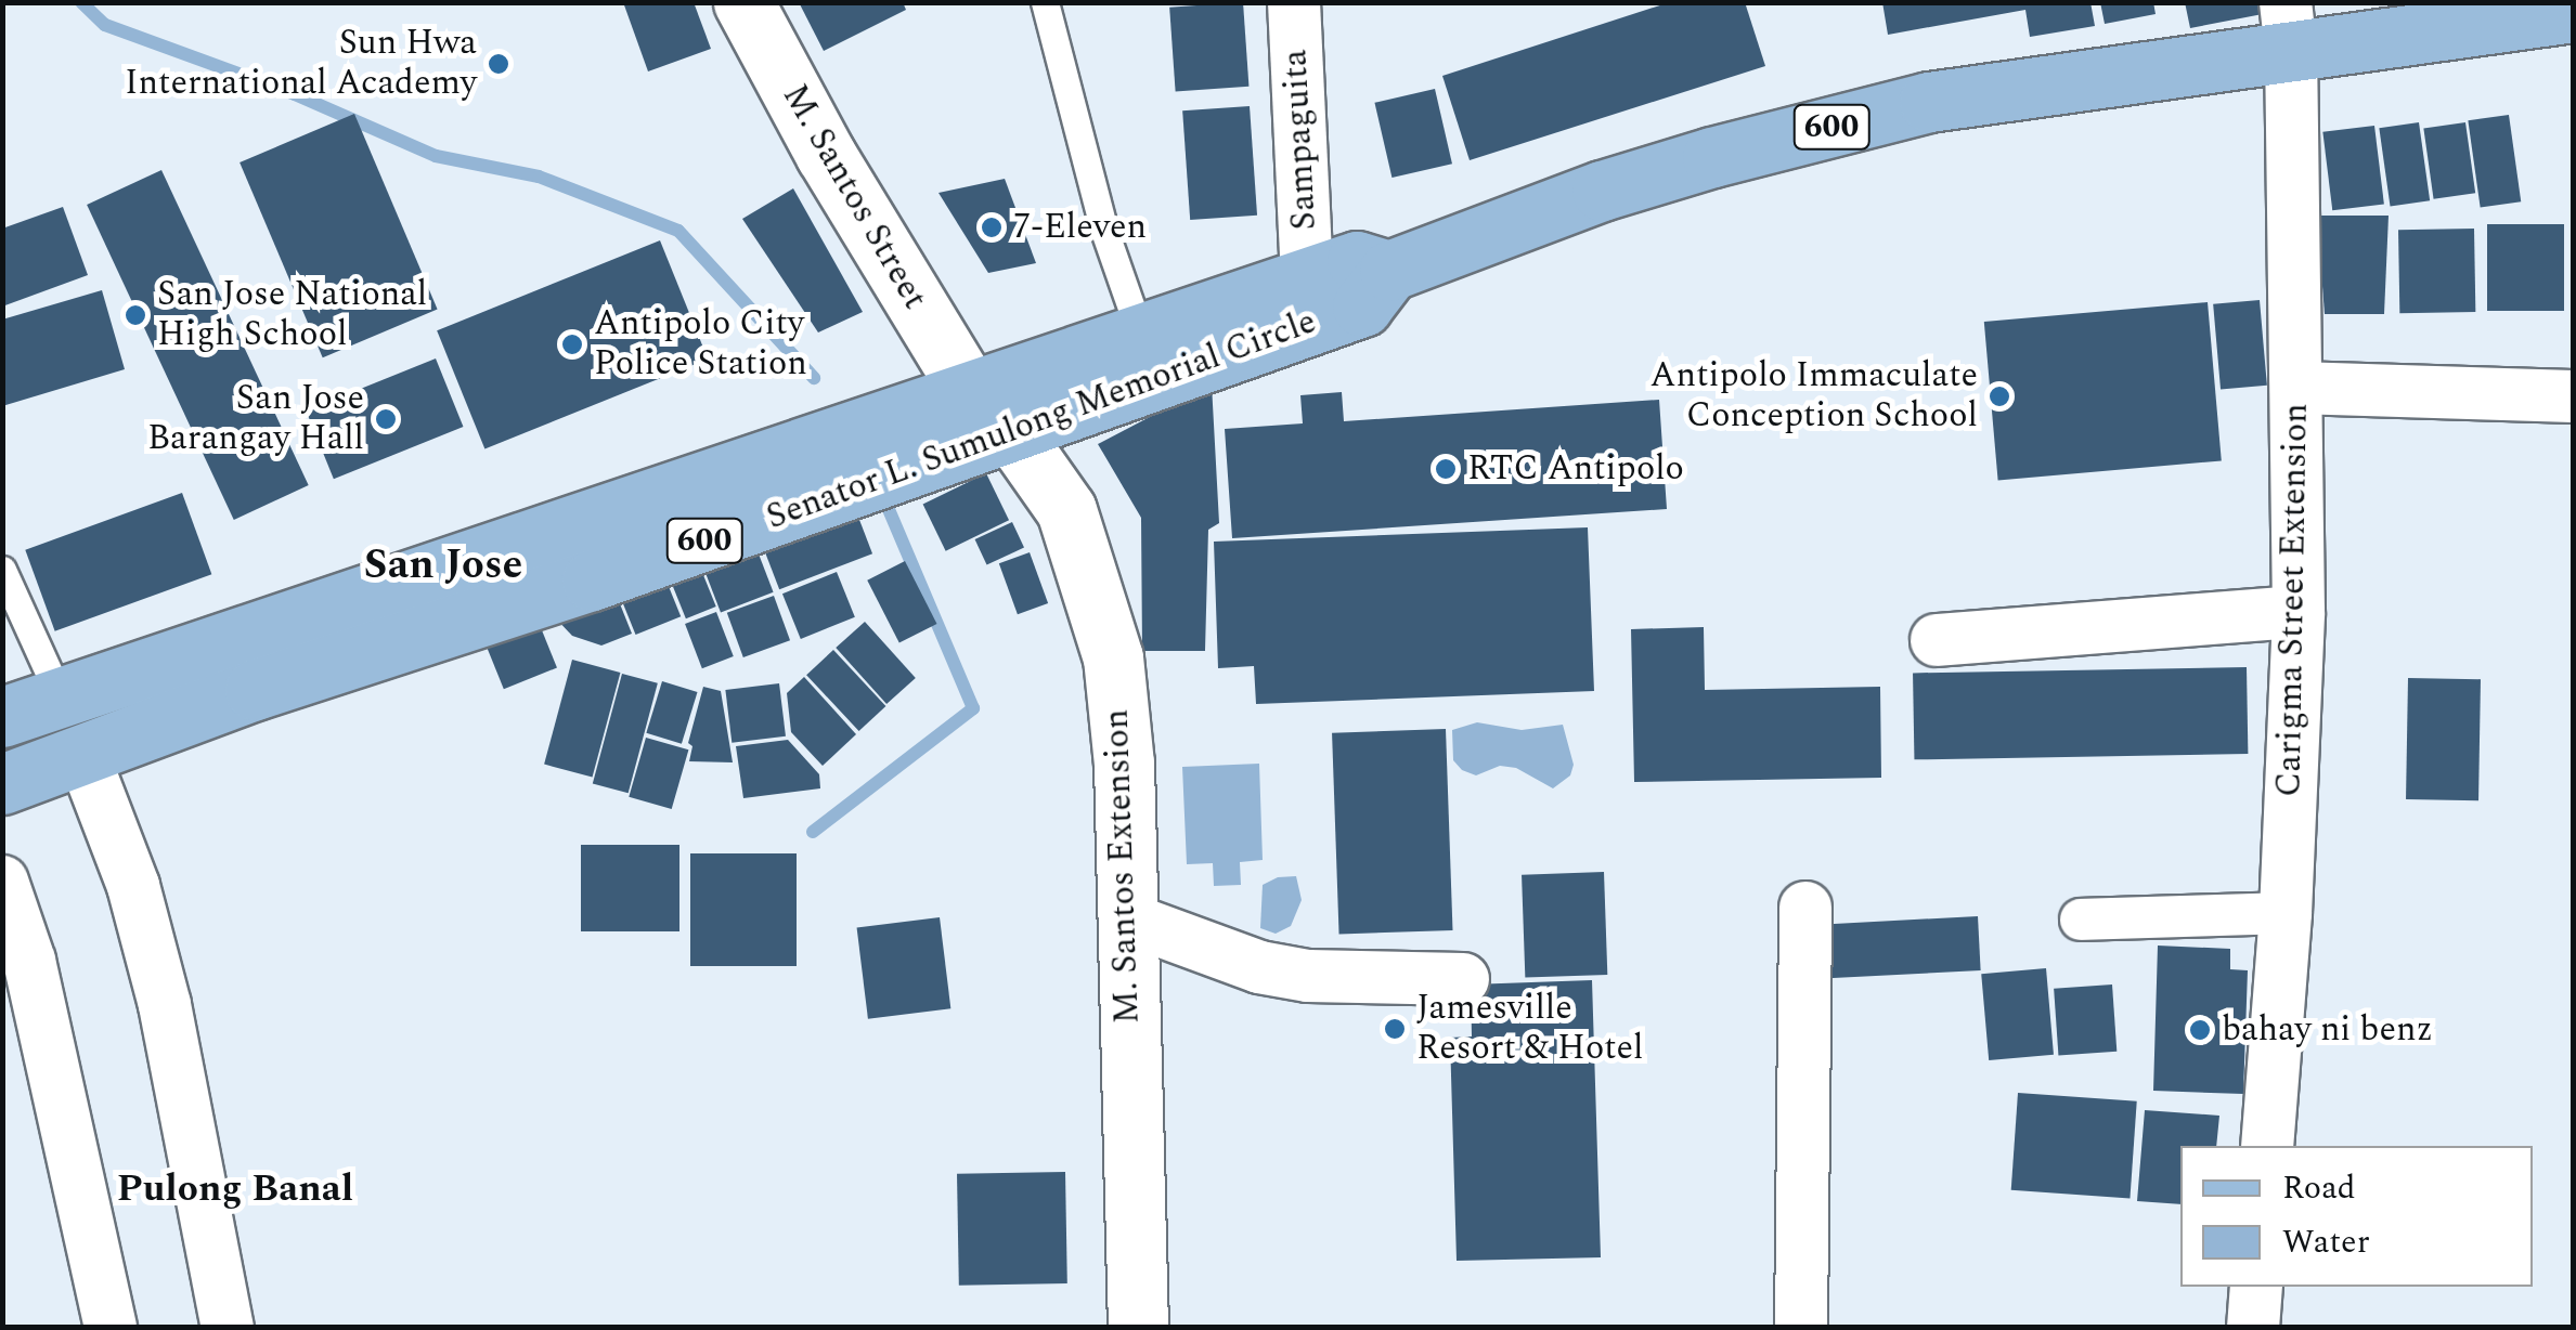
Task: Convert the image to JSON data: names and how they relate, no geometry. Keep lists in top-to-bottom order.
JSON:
{
  "streets": {
    "main road": ["600", "Senator L. Sumulong Memorial Circle"],
    "street": [
      "Sampaguita",
      "M. Santos Street",
      "Carigma Street Extension",
      "M. Santos Extension"
    ]
  },
  "crossings": [
    ["Sampaguita", "Senator L. Sumulong Memorial Circle"],
    ["M. Santos Street", "Senator L. Sumulong Memorial Circle"],
    ["M. Santos Street", "M. Santos Extension"],
    ["Senator L. Sumulong Memorial Circle", "Carigma Street Extension"],
    ["Senator L. Sumulong Memorial Circle", "M. Santos Extension"]
  ],
  "districts": ["San Jose", "Pulong Banal"],
  "places": [
    "Sun Hwa International Academy",
    "7-Eleven",
    "San Jose National High School",
    "Antipolo City Police Station",
    "Antipolo Immaculate Conception School",
    "San Jose Barangay Hall",
    "RTC Antipolo",
    "Jamesville Resort & Hotel",
    "bahay ni benz"
  ],
  "legend": ["Road", "Water"]
}
